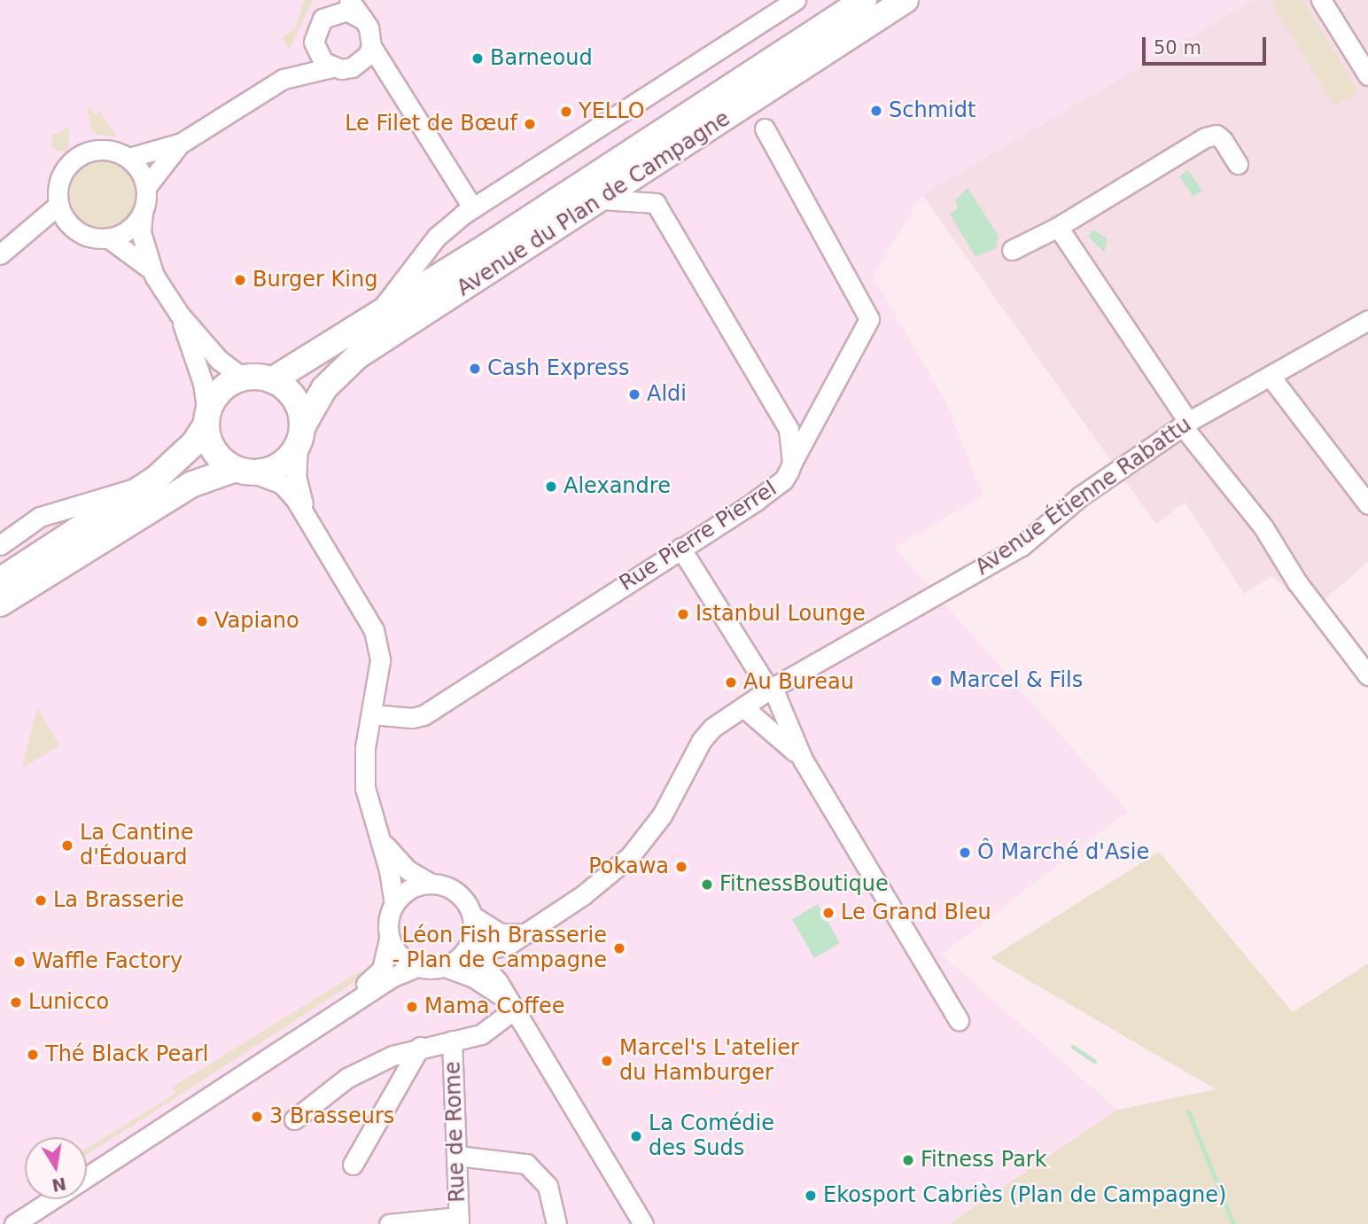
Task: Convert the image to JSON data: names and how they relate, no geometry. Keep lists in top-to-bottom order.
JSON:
{
  "streets": {
    "main road": ["Avenue du Plan de Campagne"],
    "street": ["Avenue Étienne Rabattu", "Rue Pierre Pierrel", "Rue de Rome"]
  },
  "crossings": [
    ["Avenue du Plan de Campagne", "Rue Pierre Pierrel"]
  ],
  "places": [
    "Barneoud",
    "Schmidt",
    "YELLO",
    "Le Filet de Bœuf",
    "Burger King",
    "Cash Express",
    "Aldi",
    "Alexandre",
    "Istanbul Lounge",
    "Vapiano",
    "Marcel & Fils",
    "Au Bureau",
    "La Cantine d'Édouard",
    "Ô Marché d'Asie",
    "Pokawa",
    "FitnessBoutique",
    "La Brasserie",
    "Le Grand Bleu",
    "Léon Fish Brasserie - Plan de Campagne",
    "Waffle Factory",
    "Lunicco",
    "Mama Coffee",
    "Thé Black Pearl",
    "Marcel's L'atelier du Hamburger",
    "3 Brasseurs",
    "La Comédie des Suds",
    "Fitness Park",
    "Ekosport Cabriès (Plan de Campagne)"
  ],
  "scale_bar": "50 m",
  "north": "bottom"
}
